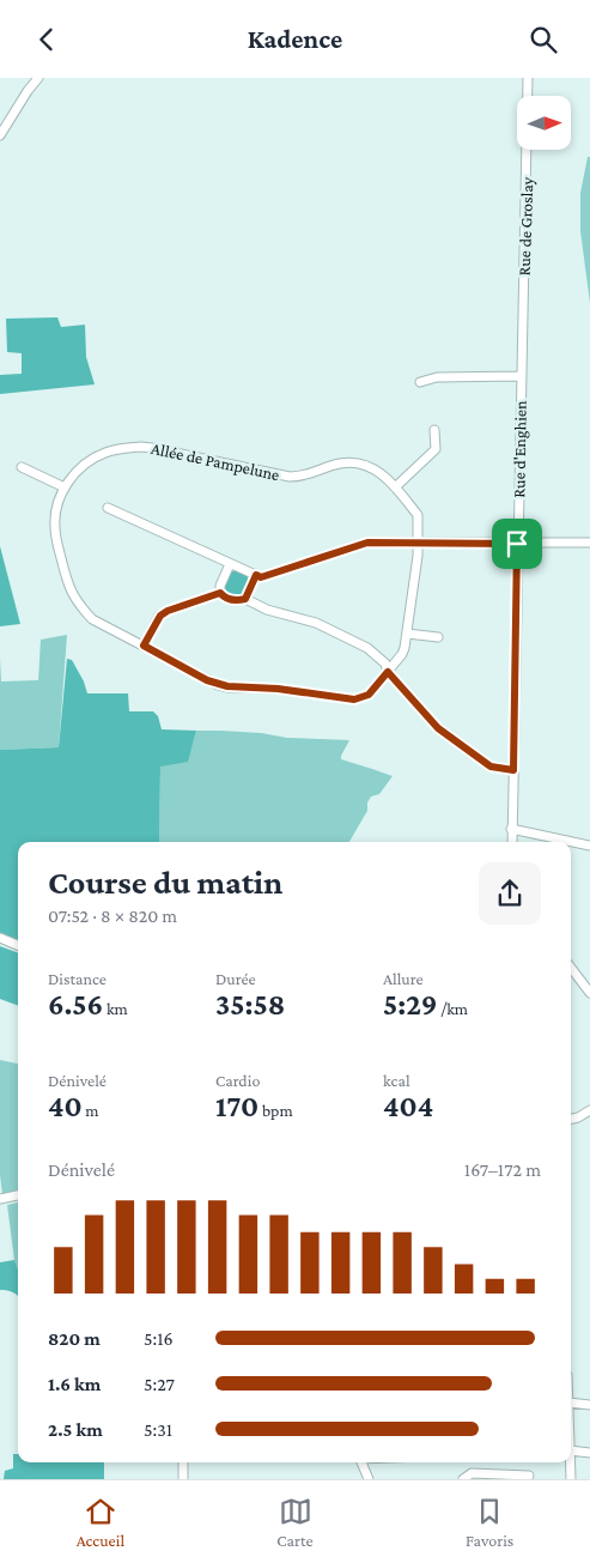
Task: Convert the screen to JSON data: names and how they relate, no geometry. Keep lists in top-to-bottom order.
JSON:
{
  "streets": {
    "street": ["Rue de Groslay", "Rue d'Enghien", "Allée de Pampelune"]
  },
  "crossings": [
    ["Rue de Groslay", "Rue d'Enghien"]
  ],
  "north": "right",
  "page": {
    "header": "Kadence",
    "heading": ["Course du matin", "07:52 · 8 × 820 m"],
    "stats": [
      ["Distance", "6.56 km"],
      ["Durée", "35:58"],
      ["Allure", "5:29 /km"],
      ["Dénivelé", "40 m"],
      ["Cardio", "170 bpm"],
      ["kcal", "404"]
    ],
    "chart": ["Dénivelé", "167–172 m"],
    "list": [
      {
        "name": "820 m",
        "note": "5:16"
      },
      {
        "name": "1.6 km",
        "note": "5:27"
      },
      {
        "name": "2.5 km",
        "note": "5:31"
      }
    ],
    "tabs": ["Accueil", "Carte", "Favoris"]
  }
}
